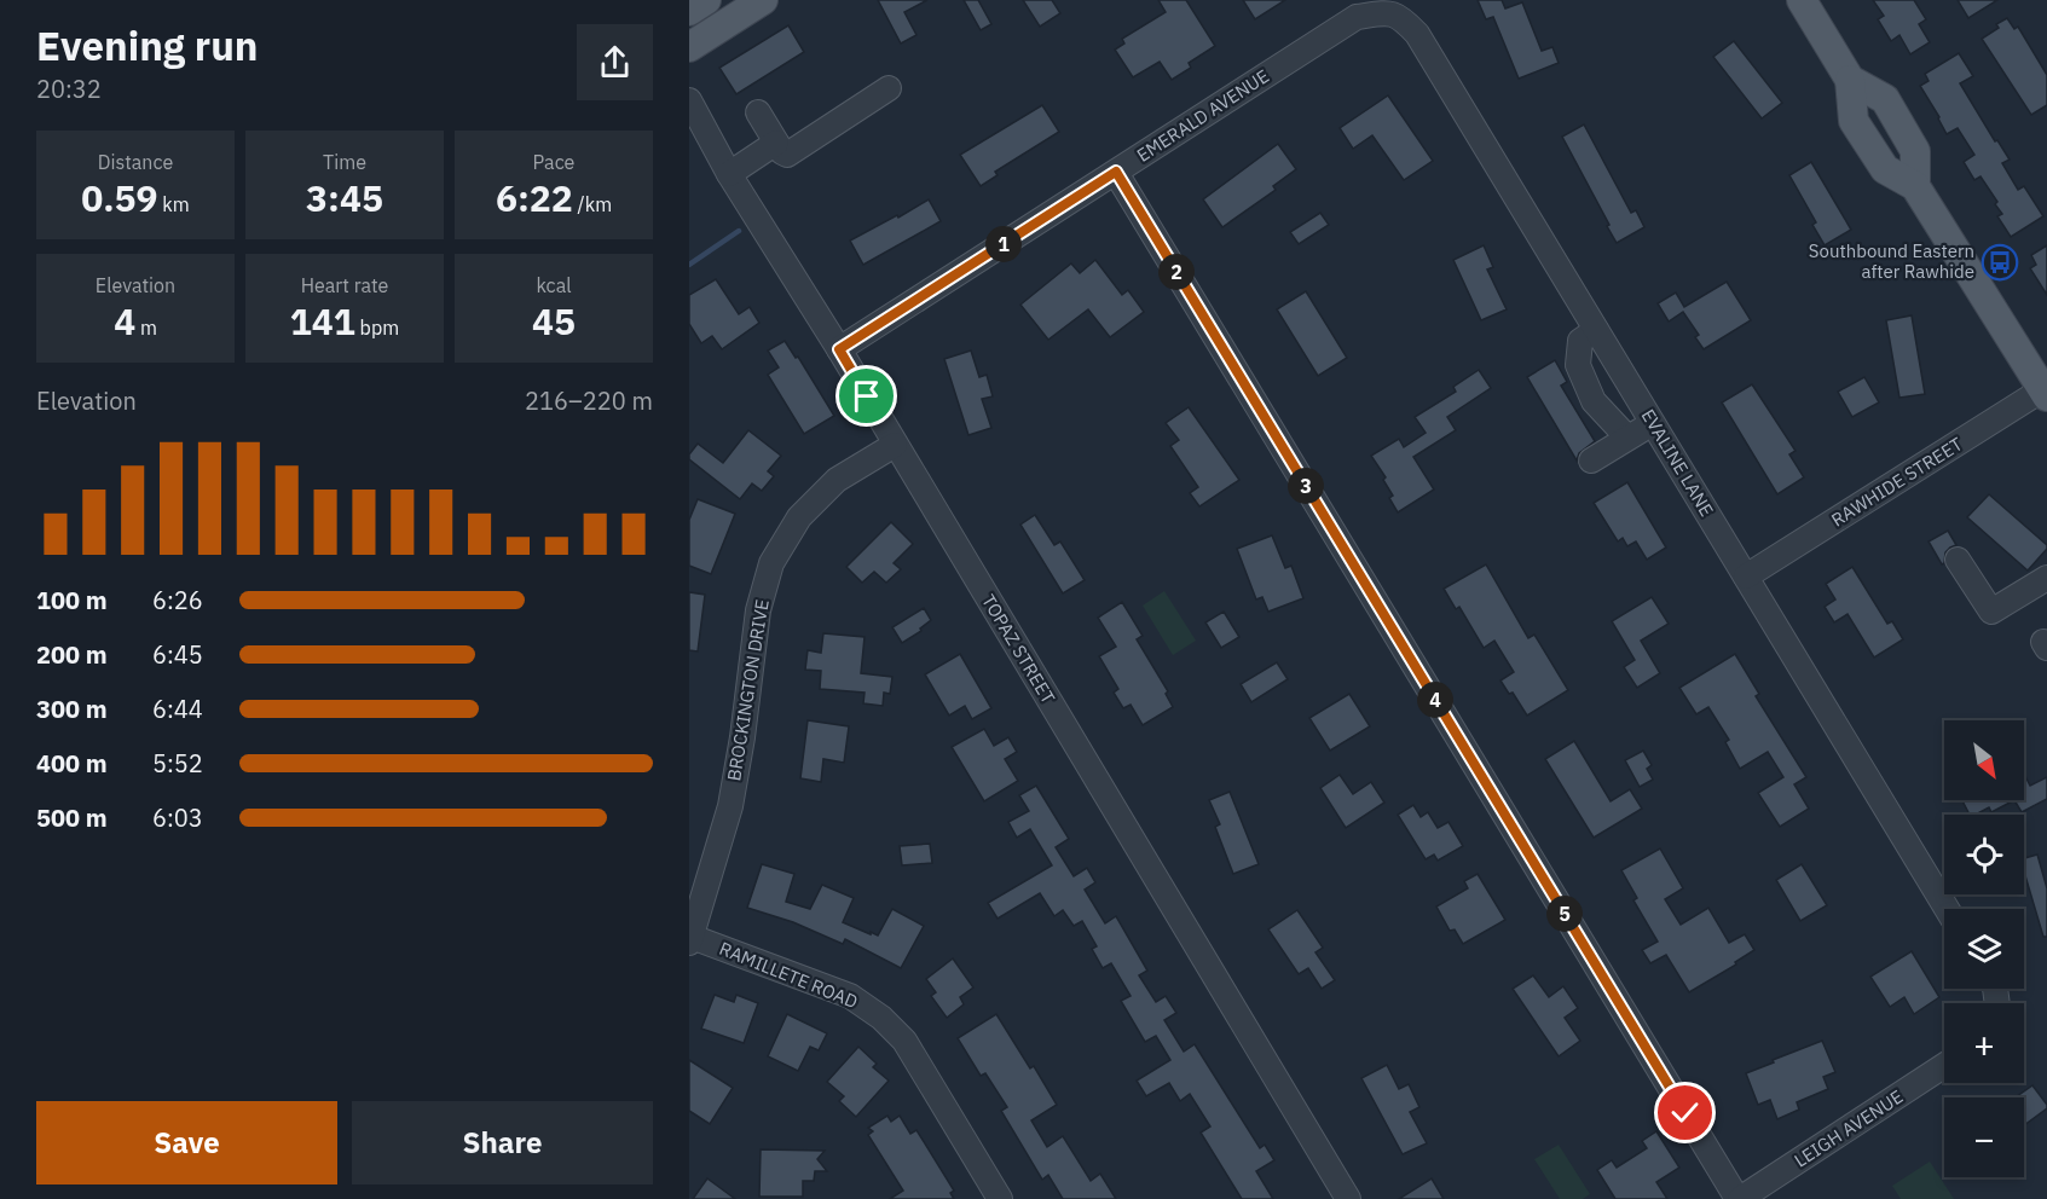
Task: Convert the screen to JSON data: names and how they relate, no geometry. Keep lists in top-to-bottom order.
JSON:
{
  "streets": {
    "street": [
      "EMERALD AVENUE",
      "EVALINE LANE",
      "RAWHIDE STREET",
      "TOPAZ STREET",
      "BROCKINGTON DRIVE",
      "RAMILLETE ROAD",
      "LEIGH AVENUE"
    ]
  },
  "crossings": [
    ["EMERALD AVENUE", "EVALINE LANE"],
    ["EMERALD AVENUE", "TOPAZ STREET"],
    ["EVALINE LANE", "RAWHIDE STREET"],
    ["TOPAZ STREET", "BROCKINGTON DRIVE"],
    ["BROCKINGTON DRIVE", "RAMILLETE ROAD"]
  ],
  "places": {
    "bus stop": ["Southbound Eastern after Rawhide"]
  },
  "north": "bottom right",
  "page": {
    "heading": ["Evening run", "20:32"],
    "stats": [
      ["Distance", "0.59 km"],
      ["Time", "3:45"],
      ["Pace", "6:22 /km"],
      ["Elevation", "4 m"],
      ["Heart rate", "141 bpm"],
      ["kcal", "45"]
    ],
    "pins": [
      "1",
      "2",
      "3",
      "4",
      "5"
    ],
    "chart": ["Elevation", "216–220 m"],
    "list": [
      {
        "name": "100 m",
        "note": "6:26"
      },
      {
        "name": "200 m",
        "note": "6:45"
      },
      {
        "name": "300 m",
        "note": "6:44"
      },
      {
        "name": "400 m",
        "note": "5:52"
      },
      {
        "name": "500 m",
        "note": "6:03"
      }
    ],
    "map_buttons": ["+", "−"],
    "buttons": ["Save", "Share"]
  }
}
